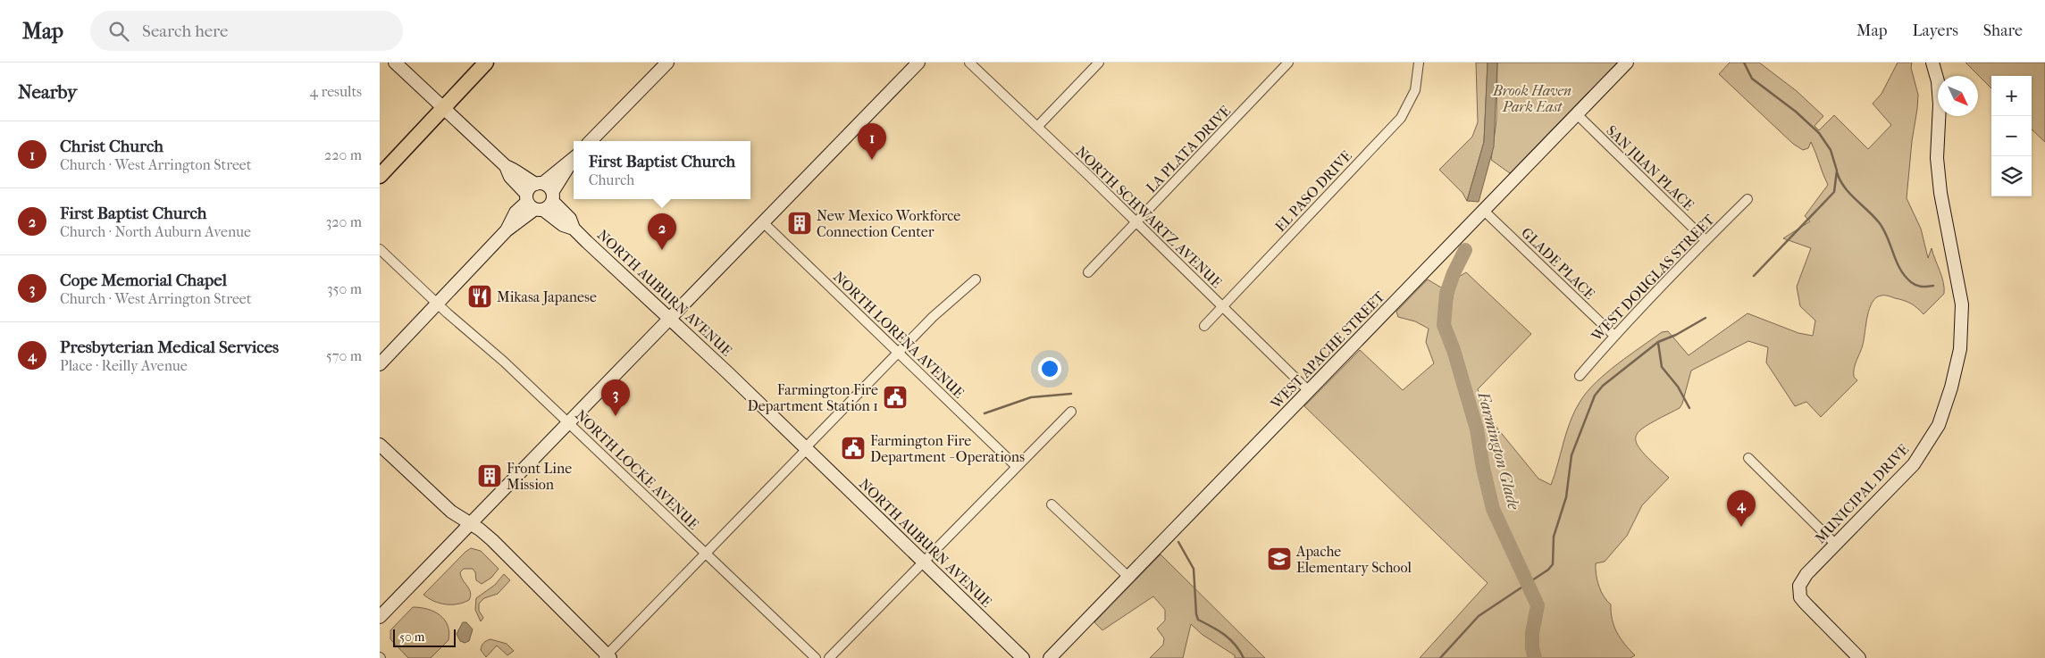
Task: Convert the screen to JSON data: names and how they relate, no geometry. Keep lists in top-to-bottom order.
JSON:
{
  "streets": {
    "main road": ["NORTH AUBURN AVENUE", "WEST APACHE STREET", "MUNICIPAL DRIVE"],
    "street": [
      "LA PLATA DRIVE",
      "SAN JUAN PLACE",
      "EL PASO DRIVE",
      "NORTH SCHWARTZ AVENUE",
      "GLADE PLACE",
      "WEST DOUGLAS STREET",
      "NORTH LORENA AVENUE",
      "NORTH LOCKE AVENUE"
    ]
  },
  "crossings": [
    ["LA PLATA DRIVE", "NORTH SCHWARTZ AVENUE"],
    ["SAN JUAN PLACE", "WEST DOUGLAS STREET"],
    ["SAN JUAN PLACE", "WEST APACHE STREET"],
    ["EL PASO DRIVE", "NORTH SCHWARTZ AVENUE"],
    ["NORTH SCHWARTZ AVENUE", "WEST APACHE STREET"],
    ["GLADE PLACE", "WEST DOUGLAS STREET"],
    ["GLADE PLACE", "WEST APACHE STREET"]
  ],
  "water": ["Farmington Glade"],
  "parks": ["Brook Haven Park East"],
  "places": {
    "building": ["New Mexico Workforce Connection Center", "Front Line Mission"],
    "restaurant": ["Mikasa Japanese"],
    "public building": ["Farmington Fire Department Station 1", "Farmington Fire Department - Operations"],
    "school or university": ["Apache Elementary School"]
  },
  "scale_bar": "50 m",
  "north": "bottom right",
  "page": {
    "header": "Map",
    "search": "Search here",
    "nav": ["Map", "Layers", "Share"],
    "heading": ["Nearby", "4 results"],
    "map_buttons": ["+", "−"],
    "list": [
      {
        "mark": "1",
        "name": "Christ Church",
        "note": "Church · West Arrington Street",
        "value": "220 m"
      },
      {
        "mark": "2",
        "name": "First Baptist Church",
        "note": "Church · North Auburn Avenue",
        "value": "320 m"
      },
      {
        "mark": "3",
        "name": "Cope Memorial Chapel",
        "note": "Church · West Arrington Street",
        "value": "350 m"
      },
      {
        "mark": "4",
        "name": "Presbyterian Medical Services",
        "note": "Place · Reilly Avenue",
        "value": "570 m"
      }
    ],
    "pins": [
      "1",
      "2",
      "3",
      "4"
    ],
    "popup": ["First Baptist Church", "Church"],
    "scale": "50 m"
  }
}
